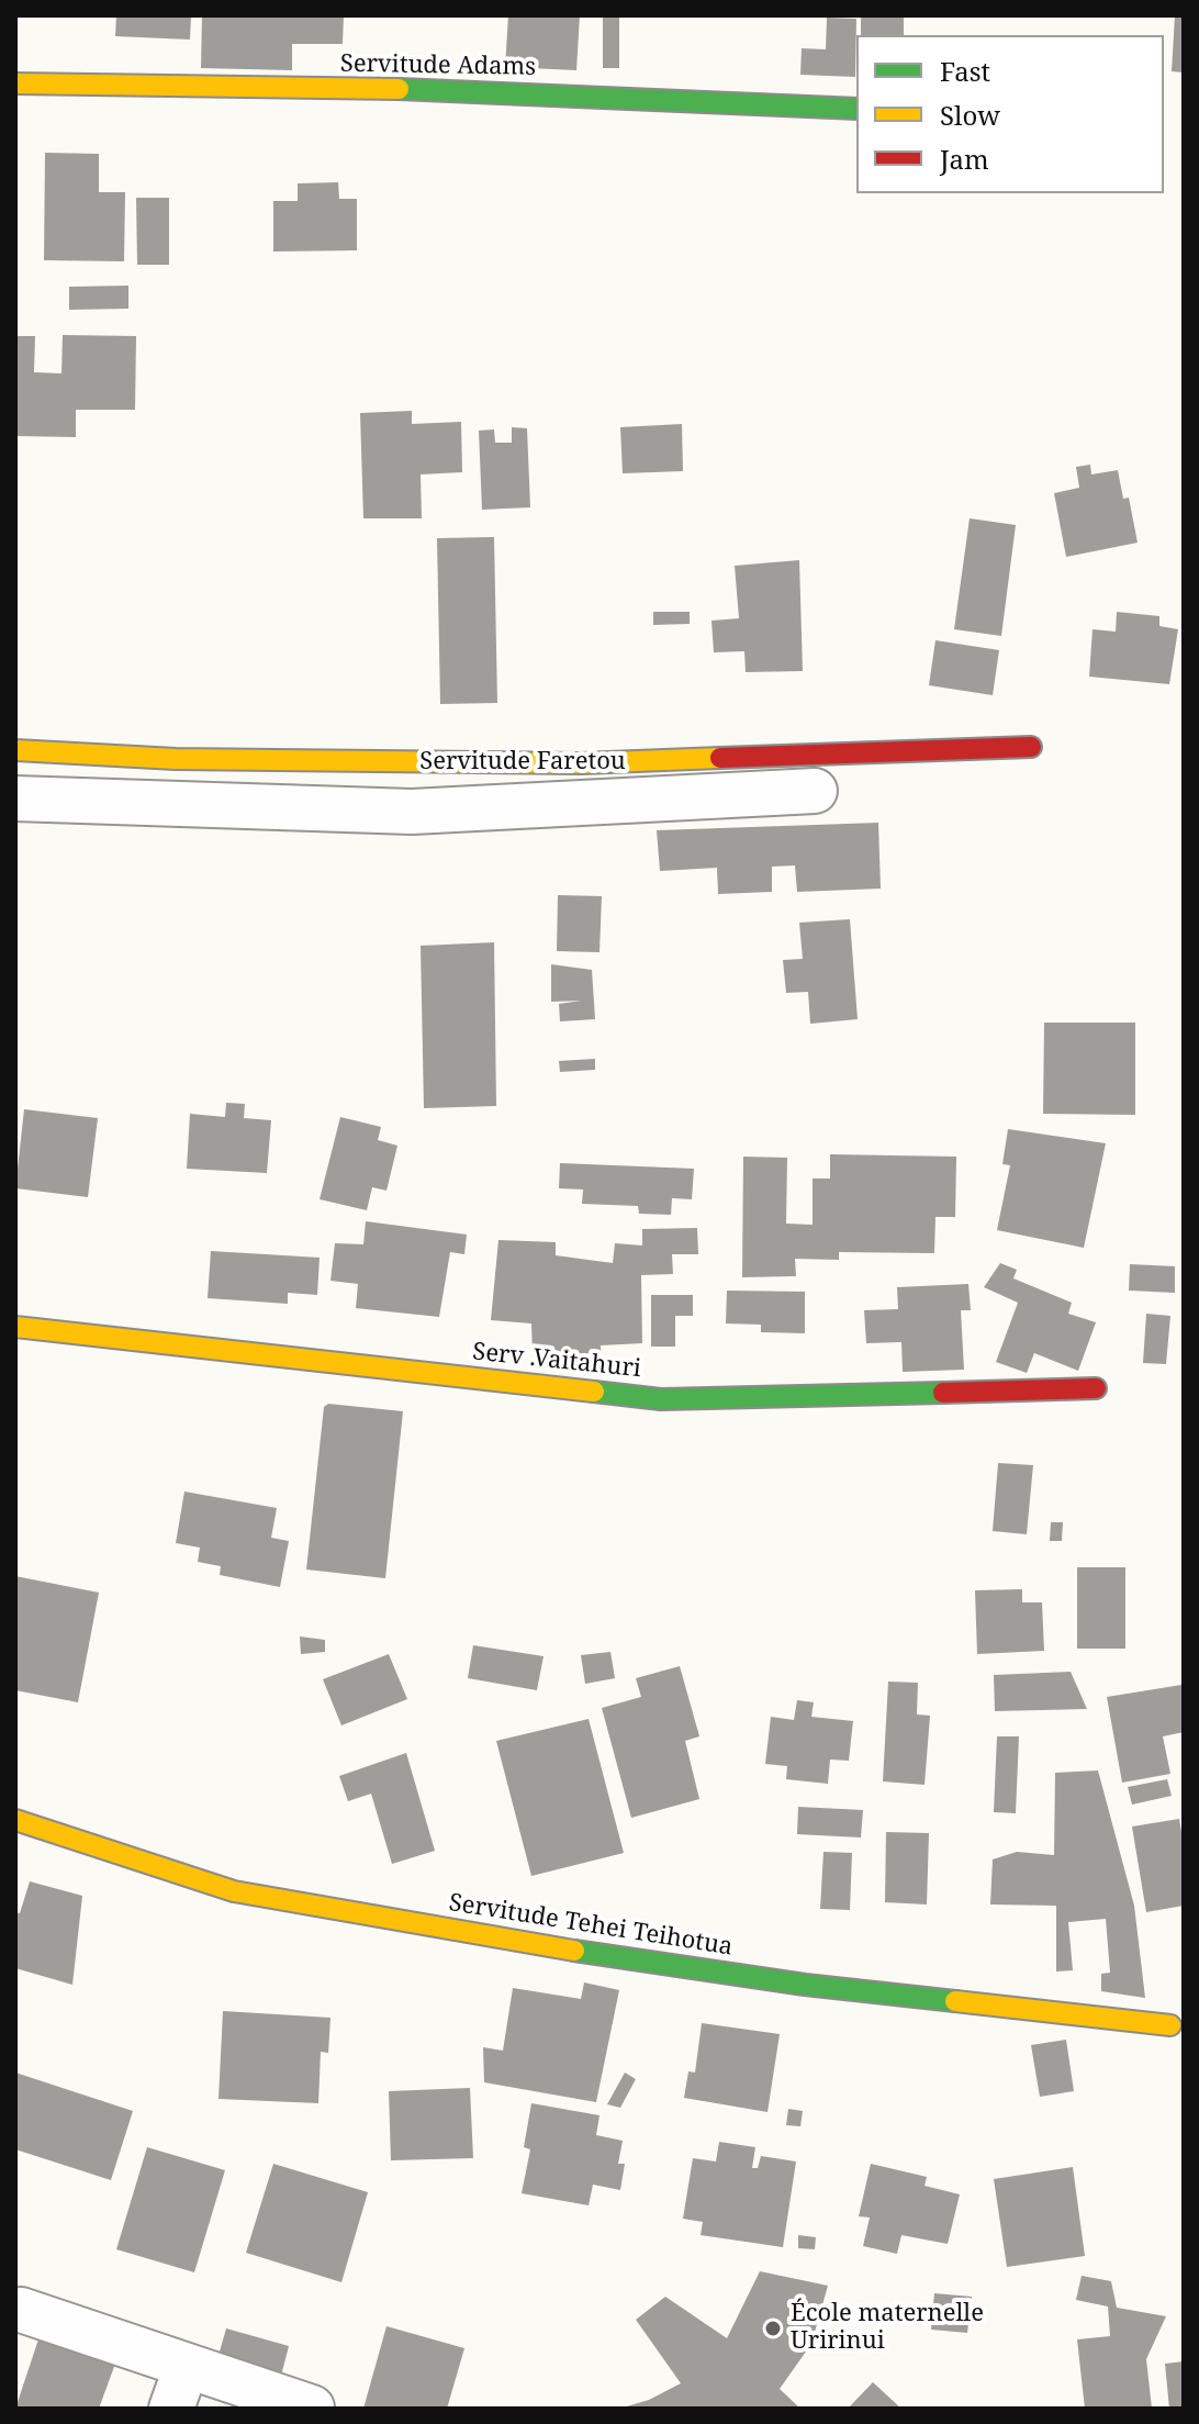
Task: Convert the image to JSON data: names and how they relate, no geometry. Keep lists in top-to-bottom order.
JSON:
{
  "streets": {
    "street": [
      "Servitude Adams",
      "Servitude Faretou",
      "Serv .Vaitahuri",
      "Servitude Tehei Teihotua"
    ]
  },
  "places": ["École maternelle Uririnui"],
  "legend": ["Fast", "Slow", "Jam"]
}
